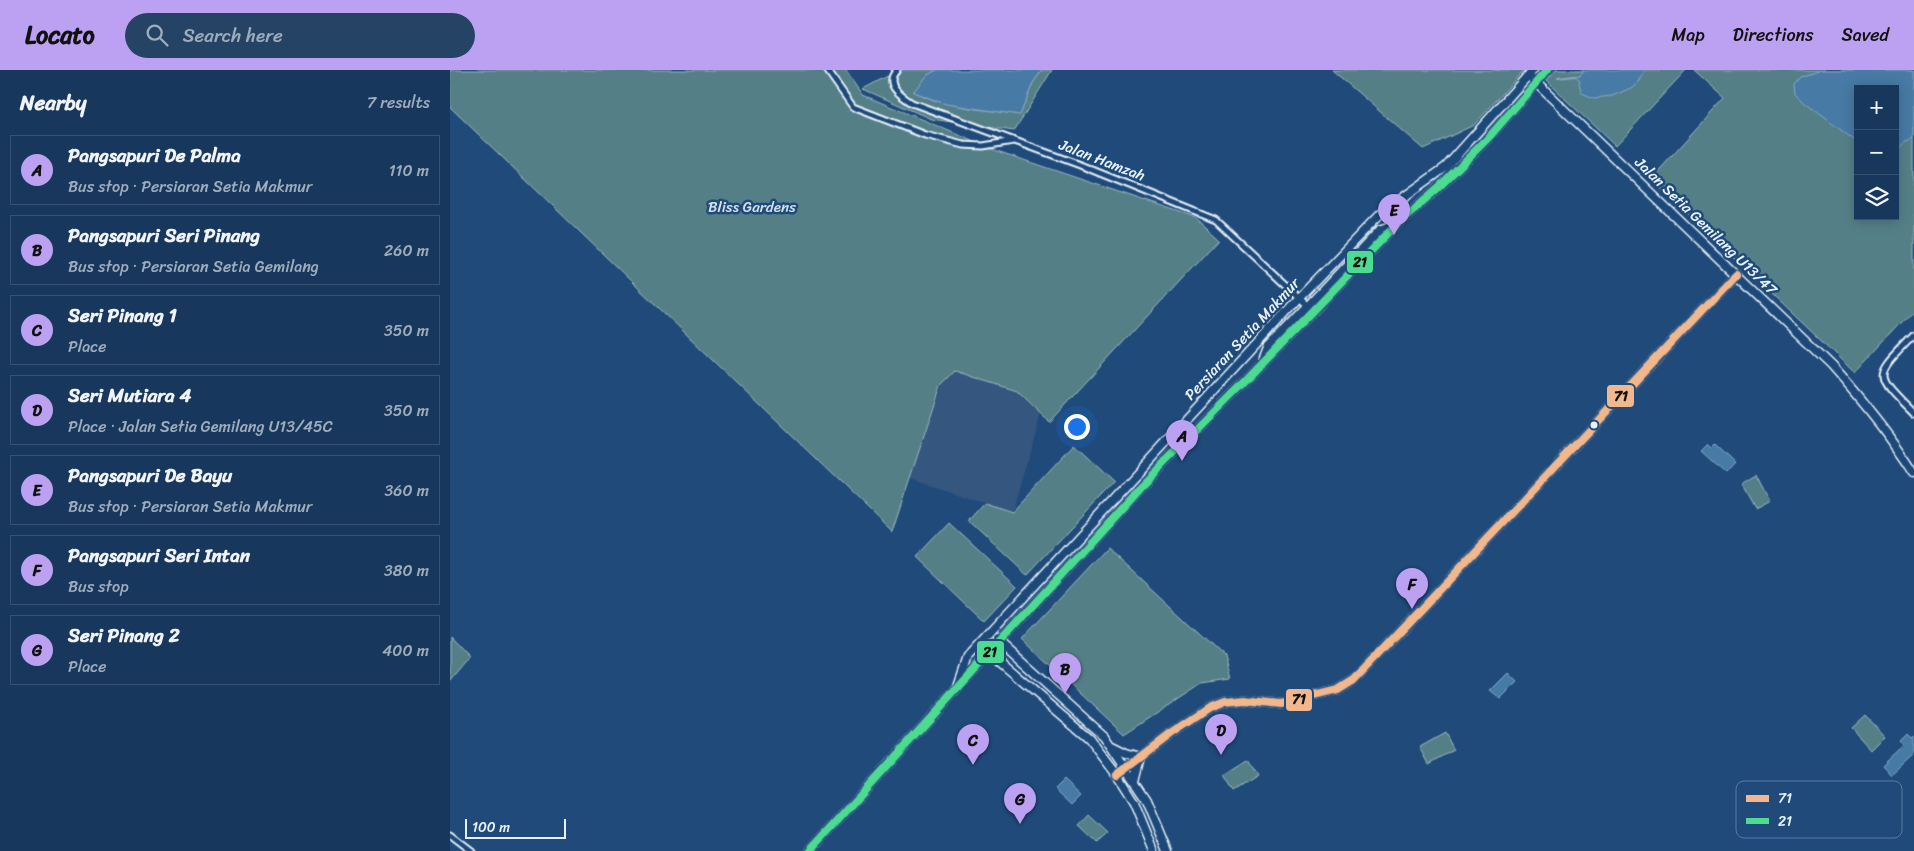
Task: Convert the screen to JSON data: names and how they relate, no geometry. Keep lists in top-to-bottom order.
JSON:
{
  "streets": {
    "street": ["Jalan Hamzah", "Jalan Setia Gemilang U13/47", "Persiaran Setia Makmur"]
  },
  "crossings": [
    ["Jalan Hamzah", "Persiaran Setia Makmur"],
    ["Jalan Setia Gemilang U13/47", "Persiaran Setia Makmur"]
  ],
  "parks": ["Bliss Gardens"],
  "lines": ["transit line 21", "transit line 71"],
  "legend": ["71", "21"],
  "scale_bar": "100 m",
  "page": {
    "header": "Locato",
    "search": "Search here",
    "nav": ["Map", "Directions", "Saved"],
    "heading": ["Nearby", "7 results"],
    "map_buttons": ["+", "−"],
    "list": [
      {
        "mark": "A",
        "name": "Pangsapuri De Palma",
        "note": "Bus stop · Persiaran Setia Makmur",
        "value": "110 m"
      },
      {
        "mark": "B",
        "name": "Pangsapuri Seri Pinang",
        "note": "Bus stop · Persiaran Setia Gemilang",
        "value": "260 m"
      },
      {
        "mark": "C",
        "name": "Seri Pinang 1",
        "note": "Place",
        "value": "350 m"
      },
      {
        "mark": "D",
        "name": "Seri Mutiara 4",
        "note": "Place · Jalan Setia Gemilang U13/45C",
        "value": "350 m"
      },
      {
        "mark": "E",
        "name": "Pangsapuri De Bayu",
        "note": "Bus stop · Persiaran Setia Makmur",
        "value": "360 m"
      },
      {
        "mark": "F",
        "name": "Pangsapuri Seri Intan",
        "note": "Bus stop",
        "value": "380 m"
      },
      {
        "mark": "G",
        "name": "Seri Pinang 2",
        "note": "Place",
        "value": "400 m"
      }
    ],
    "pins": [
      "E",
      "A",
      "F",
      "B",
      "D",
      "C",
      "G"
    ],
    "scale": "100 m"
  }
}
